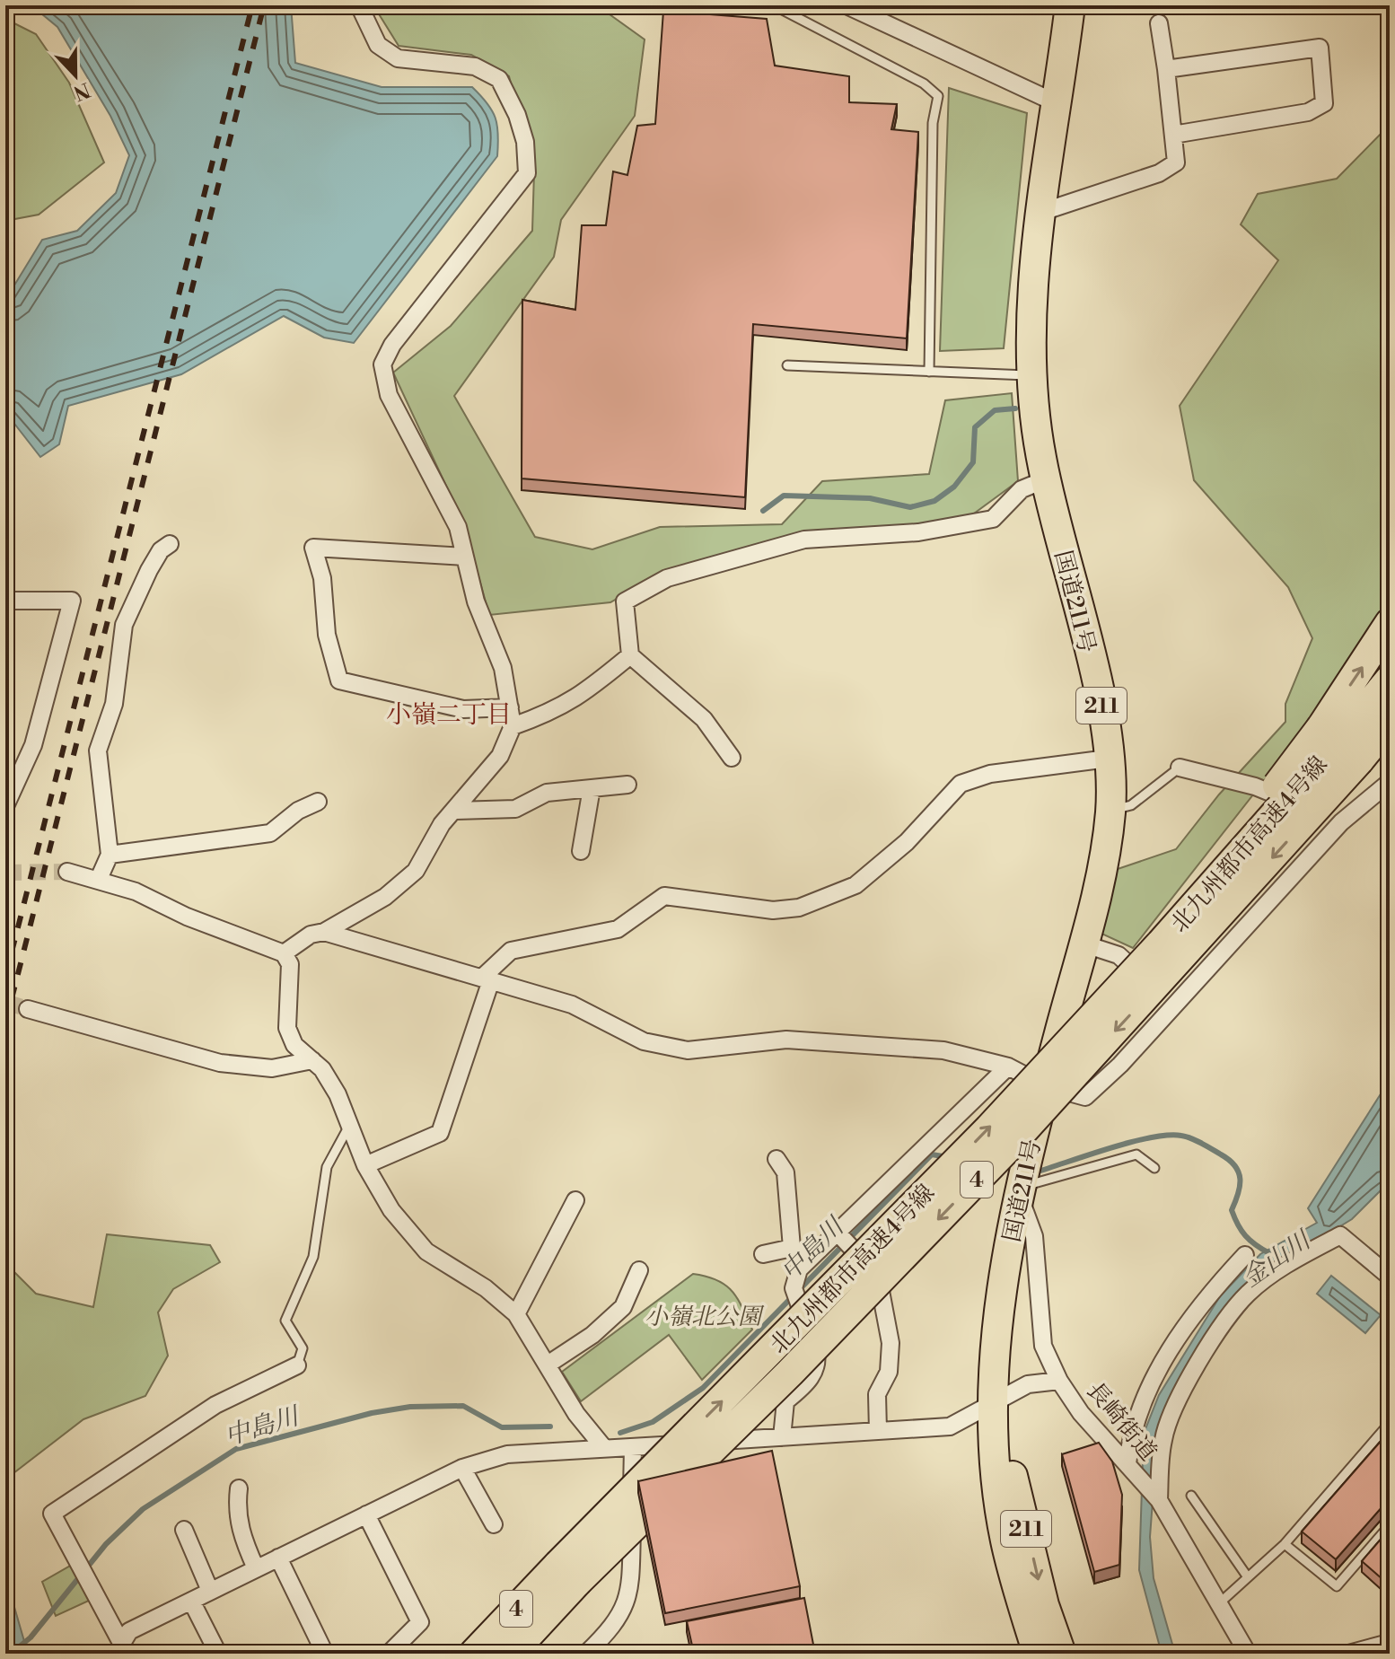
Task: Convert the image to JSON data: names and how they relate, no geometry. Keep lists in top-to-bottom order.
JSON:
{
  "streets": {
    "highway": [
      "国道211号",
      "211",
      "北九州都市高速4号線",
      "4"
    ],
    "street": ["長崎街道"]
  },
  "crossings": [
    ["国道211号", "長崎街道"]
  ],
  "districts": ["小嶺二丁目"],
  "water": ["中島川", "金山川"],
  "parks": ["小嶺北公園"],
  "north": "bottom"
}
